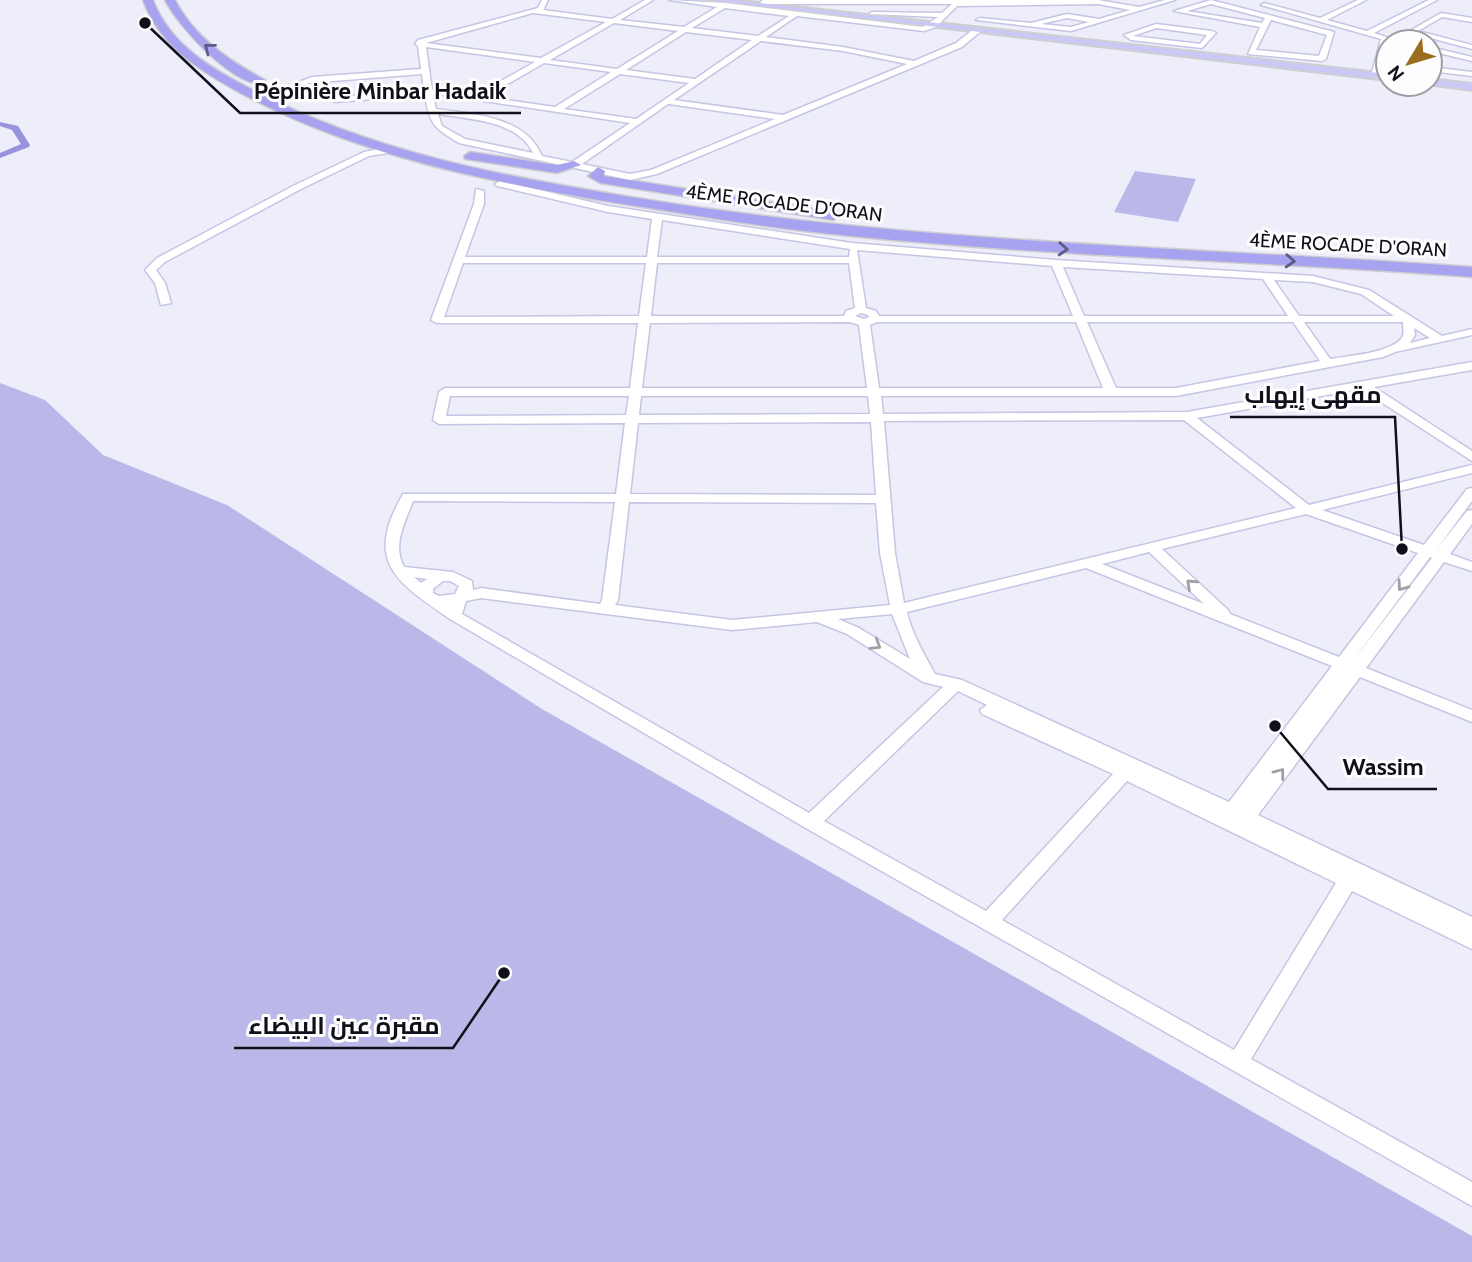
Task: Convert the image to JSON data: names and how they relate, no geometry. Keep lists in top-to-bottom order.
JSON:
{
  "streets": {
    "highway": ["4ÈME ROCADE D'ORAN"]
  },
  "places": [
    "Pépinière Minbar Hadaik",
    "مقهى إيهاب",
    "Wassim",
    "مقبرة عين البيضاء"
  ],
  "north": "bottom left"
}
